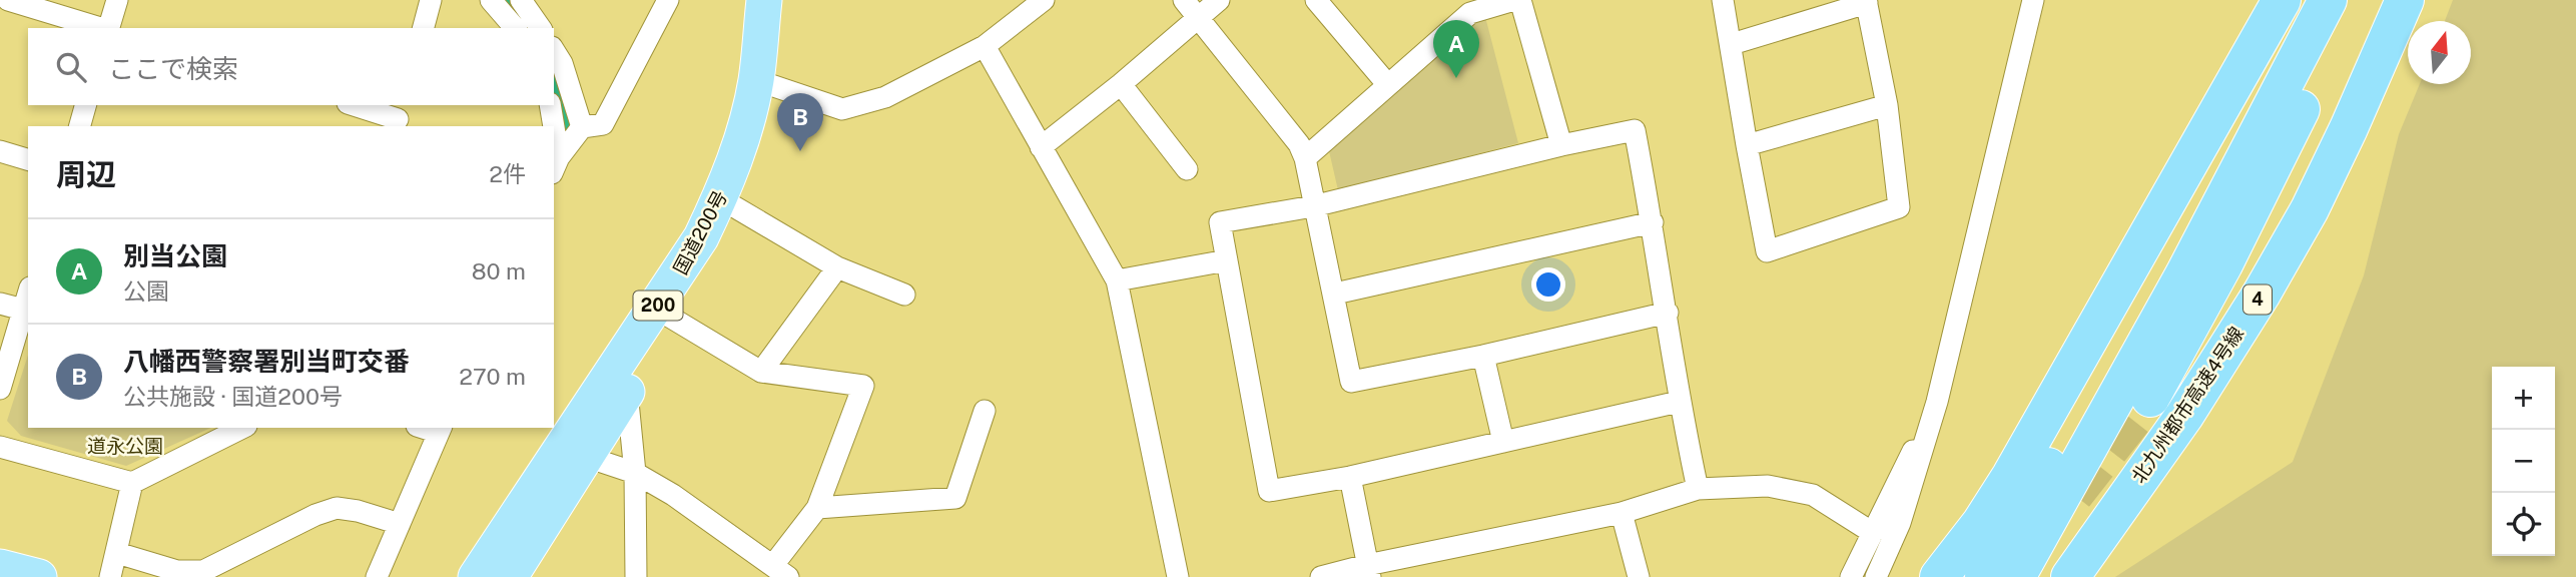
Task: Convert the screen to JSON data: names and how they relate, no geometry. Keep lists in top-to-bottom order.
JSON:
{
  "streets": {
    "highway": [
      "国道200号",
      "4",
      "200",
      "北九州都市高速4号線"
    ]
  },
  "parks": ["道永公園"],
  "north": "top",
  "page": {
    "pins": ["A", "B"],
    "search": "ここで検索",
    "heading": ["周辺", "2件"],
    "list": [
      {
        "mark": "A",
        "name": "別当公園",
        "note": "公園",
        "value": "80 m"
      },
      {
        "mark": "B",
        "name": "八幡西警察署別当町交番",
        "note": "公共施設 · 国道200号",
        "value": "270 m"
      }
    ],
    "map_buttons": ["+", "−"]
  }
}
